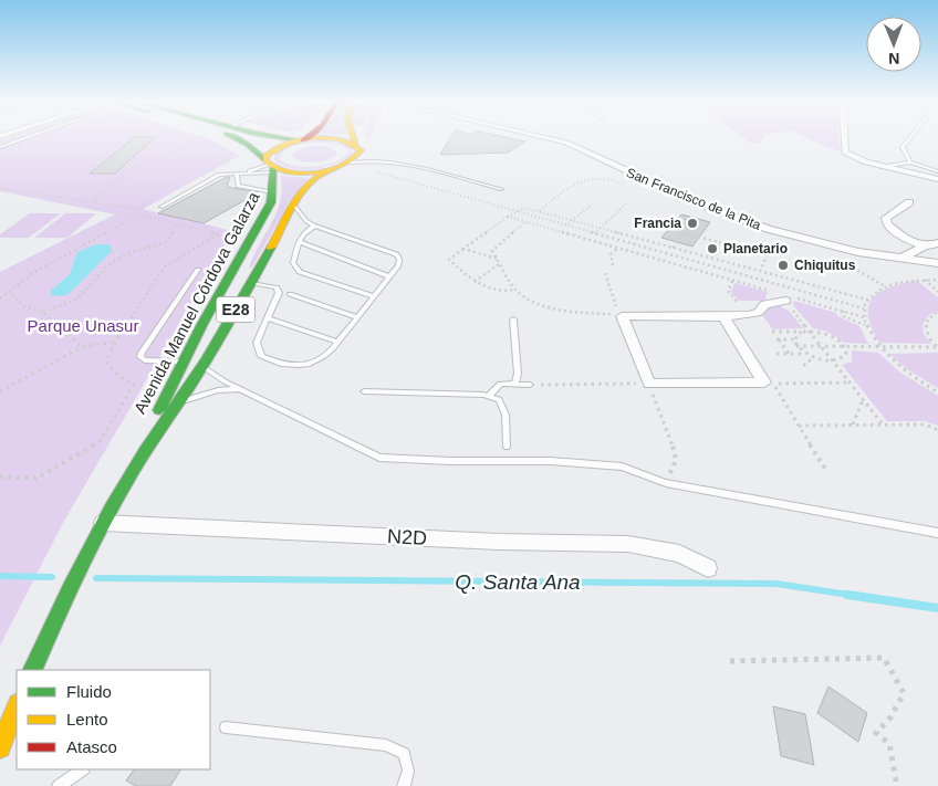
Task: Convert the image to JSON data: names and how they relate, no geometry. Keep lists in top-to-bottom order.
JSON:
{
  "streets": {
    "main road": ["Avenida Manuel Córdova Galarza", "E28"],
    "street": ["San Francisco de la Pita", "N2D"]
  },
  "crossings": [
    ["Avenida Manuel Córdova Galarza", "E28"],
    ["Avenida Manuel Córdova Galarza", "N2D"]
  ],
  "water": ["Q. Santa Ana"],
  "parks": ["Parque Unasur"],
  "places": ["Francia", "Planetario", "Chiquitus"],
  "legend": ["Fluido", "Lento", "Atasco"],
  "north": "bottom"
}
